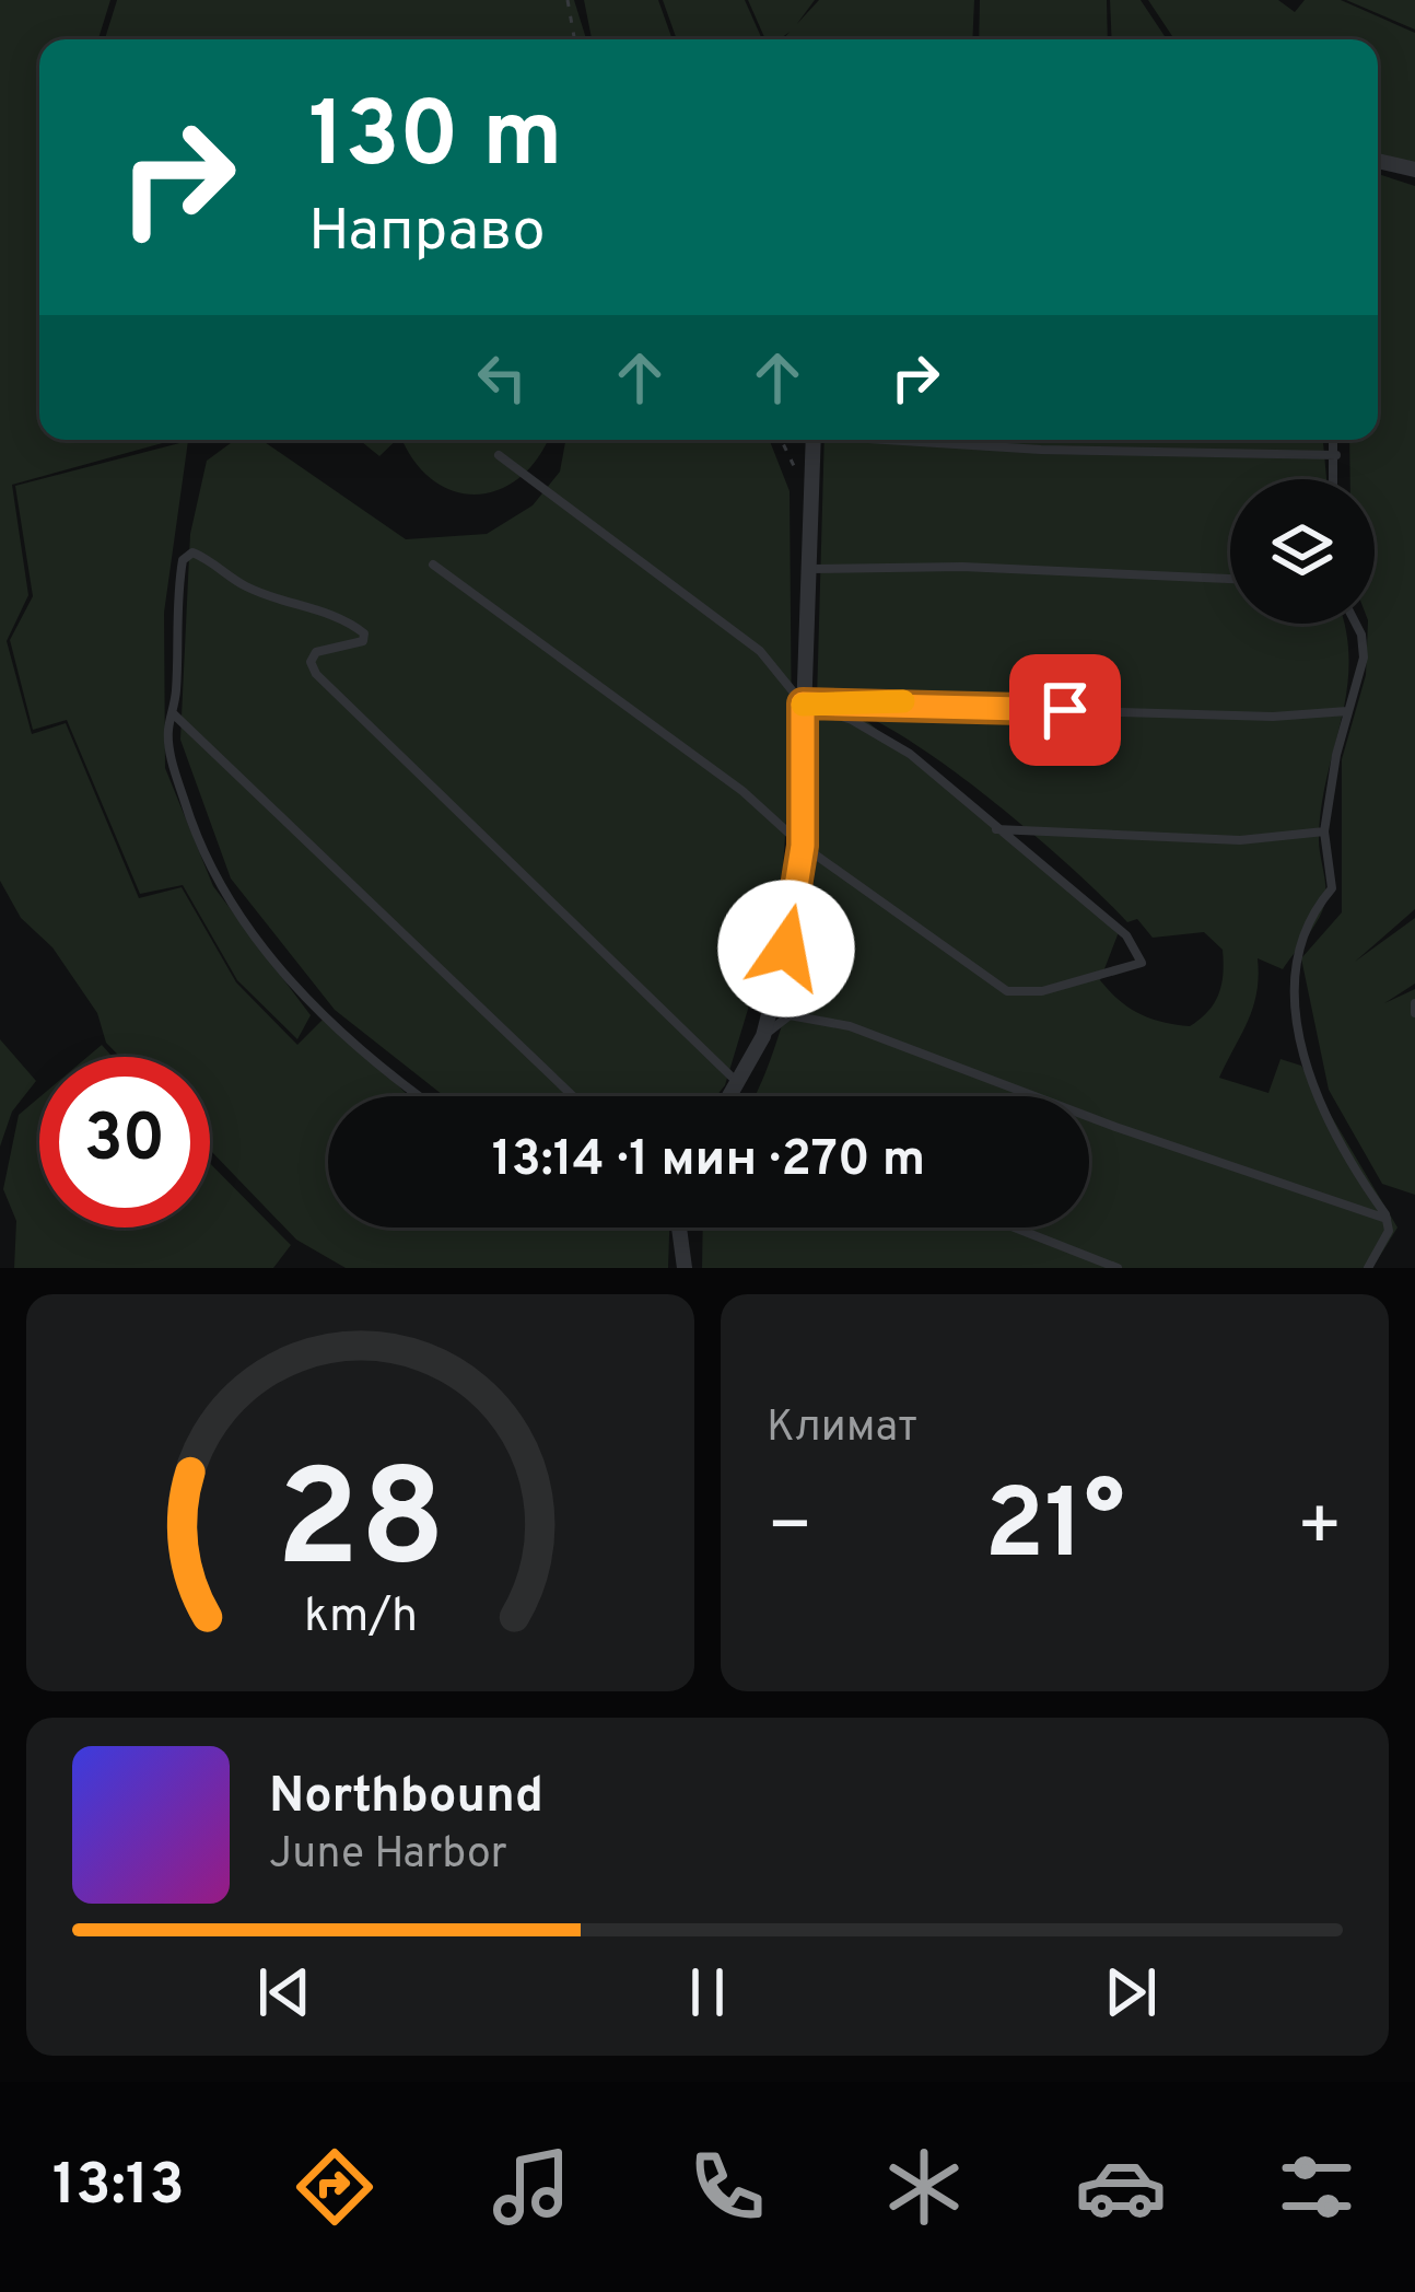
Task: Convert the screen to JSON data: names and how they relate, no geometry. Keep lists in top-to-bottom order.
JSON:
{
  "page": {
    "turn": ["130 m", "Направо"],
    "limit": "30",
    "trip": "13:14 · 1 мин · 270 m",
    "tile": "Климат",
    "heat": ["−", "21°", "+"],
    "song": ["Northbound", "June Harbor"],
    "tabs": "13:13",
    "gauge": ["28", "km/h"]
  }
}
